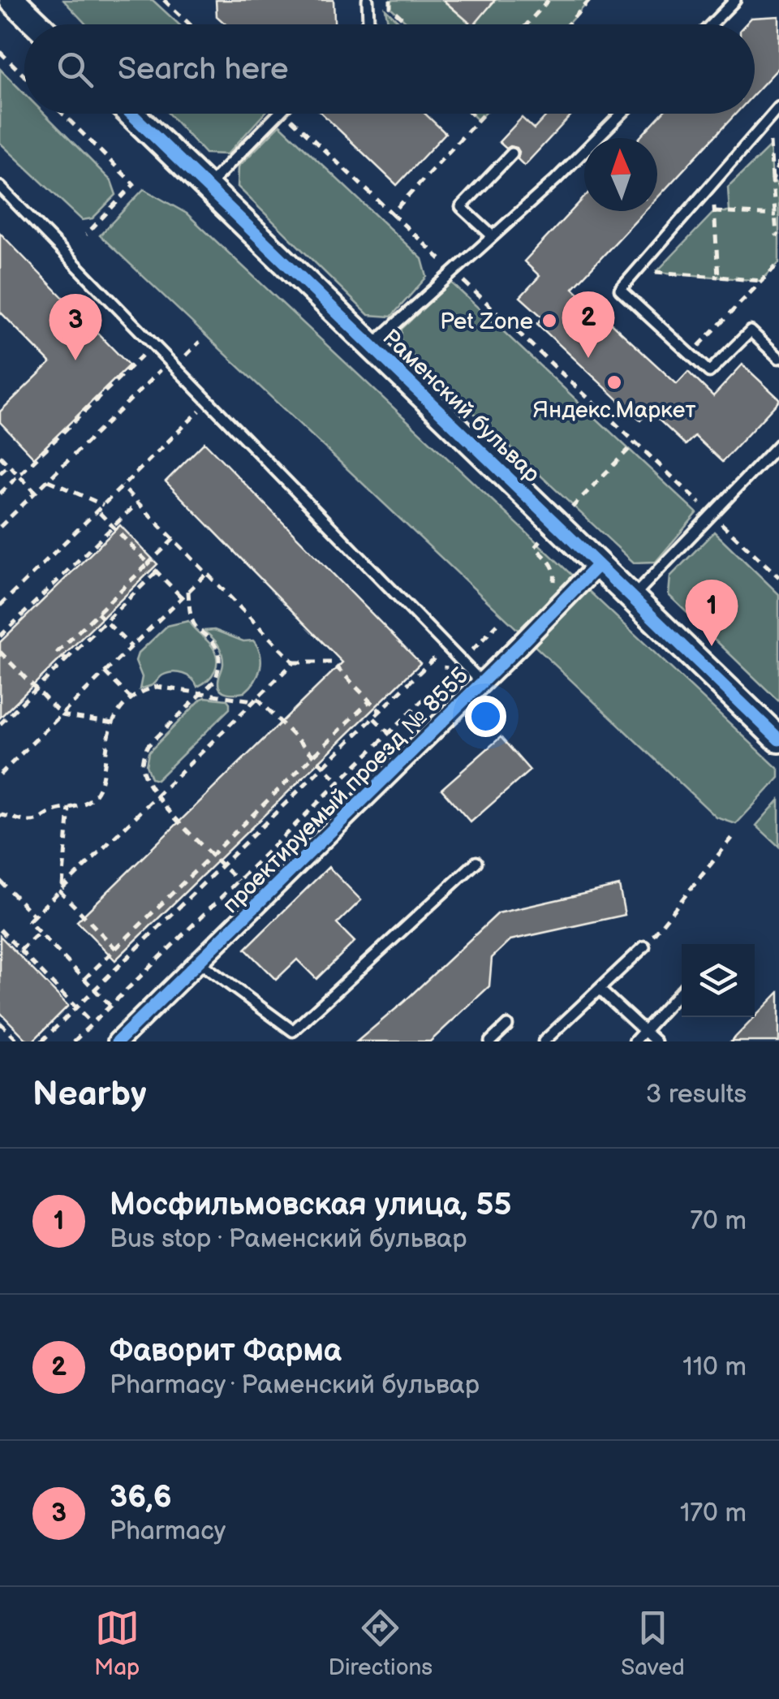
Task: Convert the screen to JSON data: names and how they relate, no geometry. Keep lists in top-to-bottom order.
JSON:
{
  "streets": {
    "street": ["Раменский бульвар", "проектируемый проезд № 8555"]
  },
  "crossings": [
    ["Раменский бульвар", "проектируемый проезд № 8555"]
  ],
  "places": ["Pet Zone", "Яндекс.Маркет"],
  "north": "top",
  "page": {
    "search": "Search here",
    "pins": ["2", "3", "1"],
    "heading": ["Nearby", "3 results"],
    "list": [
      {
        "mark": "1",
        "name": "Мосфильмовская улица, 55",
        "note": "Bus stop · Раменский бульвар",
        "value": "70 m"
      },
      {
        "mark": "2",
        "name": "Фаворит Фарма",
        "note": "Pharmacy · Раменский бульвар",
        "value": "110 m"
      },
      {
        "mark": "3",
        "name": "36,6",
        "note": "Pharmacy",
        "value": "170 m"
      }
    ],
    "nav": ["Map", "Directions", "Saved"]
  }
}
